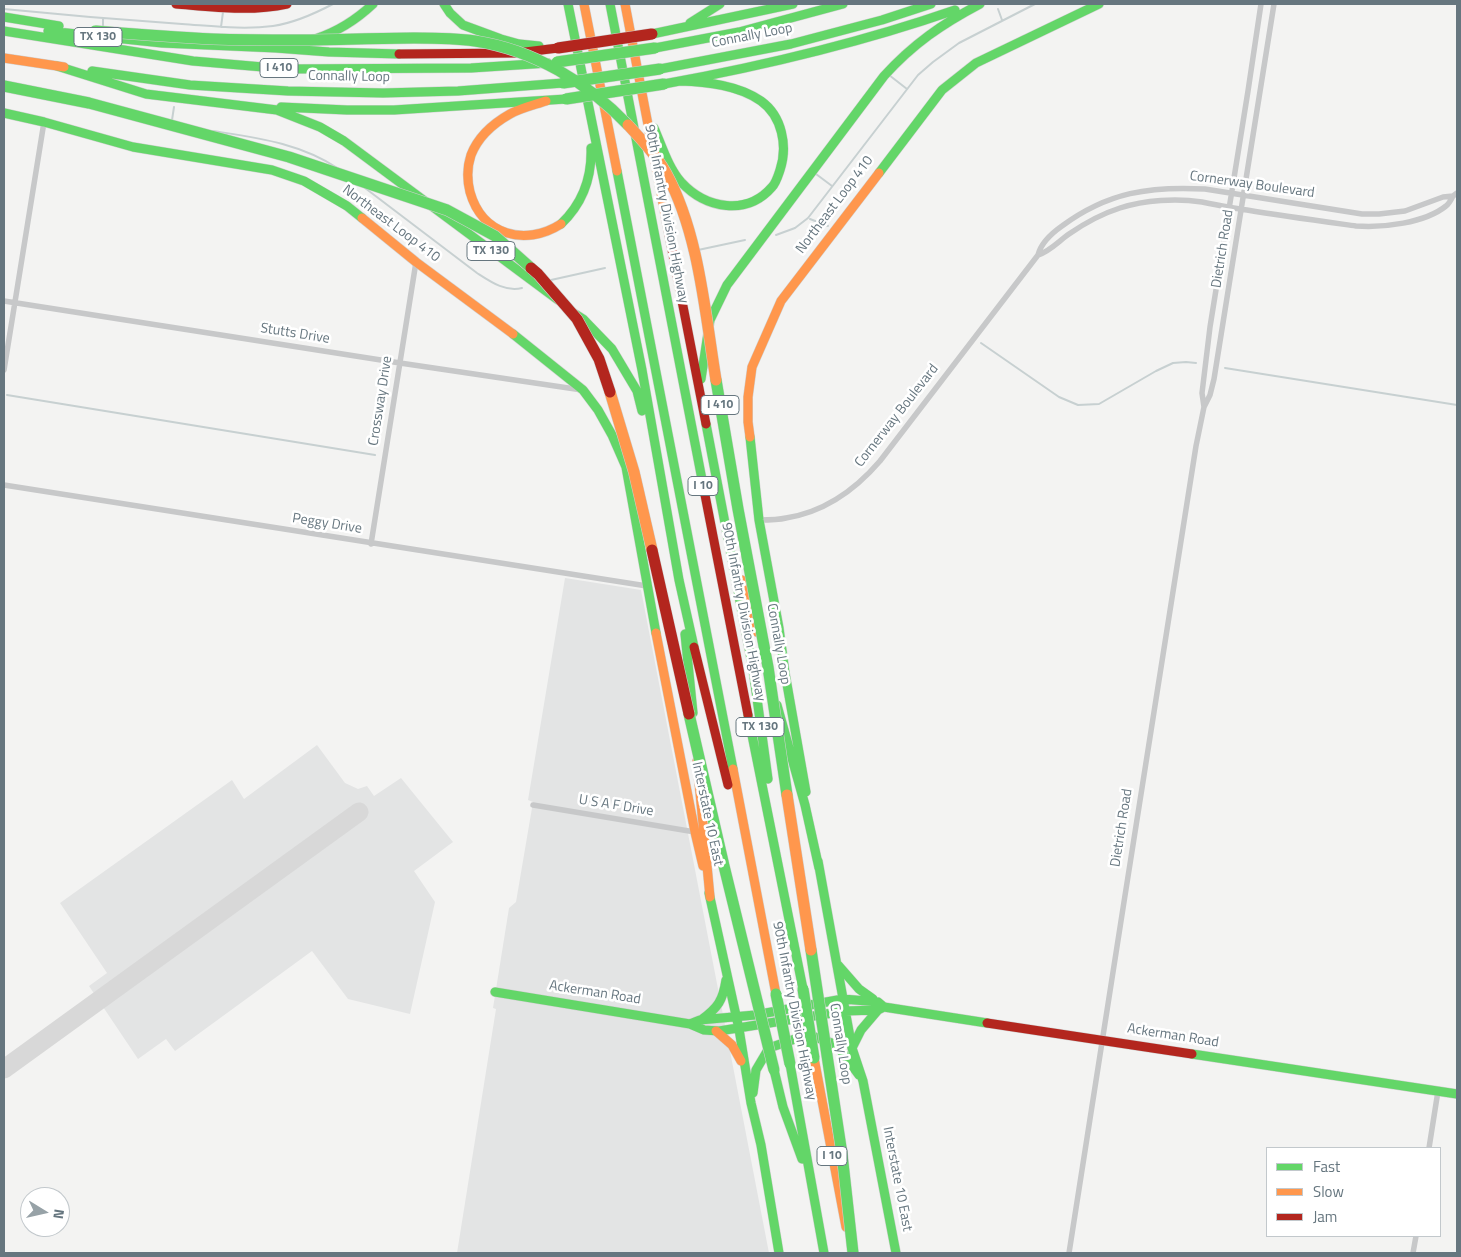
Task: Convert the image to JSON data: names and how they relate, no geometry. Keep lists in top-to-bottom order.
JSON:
{
  "streets": {
    "main road": [
      "Connally Loop",
      "TX 130",
      "I 410",
      "Northeast Loop 410",
      "90th Infantry Division Highway",
      "I 10",
      "Interstate 10 East",
      "Ackerman Road"
    ],
    "street": [
      "Cornerway Boulevard",
      "Dietrich Road",
      "Stutts Drive",
      "Crossway Drive",
      "Peggy Drive",
      "U S A F Drive"
    ]
  },
  "crossings": [
    ["Connally Loop", "TX 130"],
    ["Connally Loop", "90th Infantry Division Highway"],
    ["TX 130", "90th Infantry Division Highway"],
    ["Cornerway Boulevard", "Northeast Loop 410"],
    ["Cornerway Boulevard", "Dietrich Road"],
    ["Cornerway Boulevard", "Interstate 10 East"],
    ["Northeast Loop 410", "Stutts Drive"],
    ["Northeast Loop 410", "Crossway Drive"],
    ["Northeast Loop 410", "Interstate 10 East"],
    ["Dietrich Road", "Ackerman Road"],
    ["Stutts Drive", "Crossway Drive"],
    ["Stutts Drive", "Interstate 10 East"],
    ["Crossway Drive", "Peggy Drive"],
    ["Peggy Drive", "Interstate 10 East"],
    ["U S A F Drive", "Interstate 10 East"],
    ["Interstate 10 East", "Ackerman Road"]
  ],
  "legend": ["Fast", "Slow", "Jam"],
  "north": "right"
}
